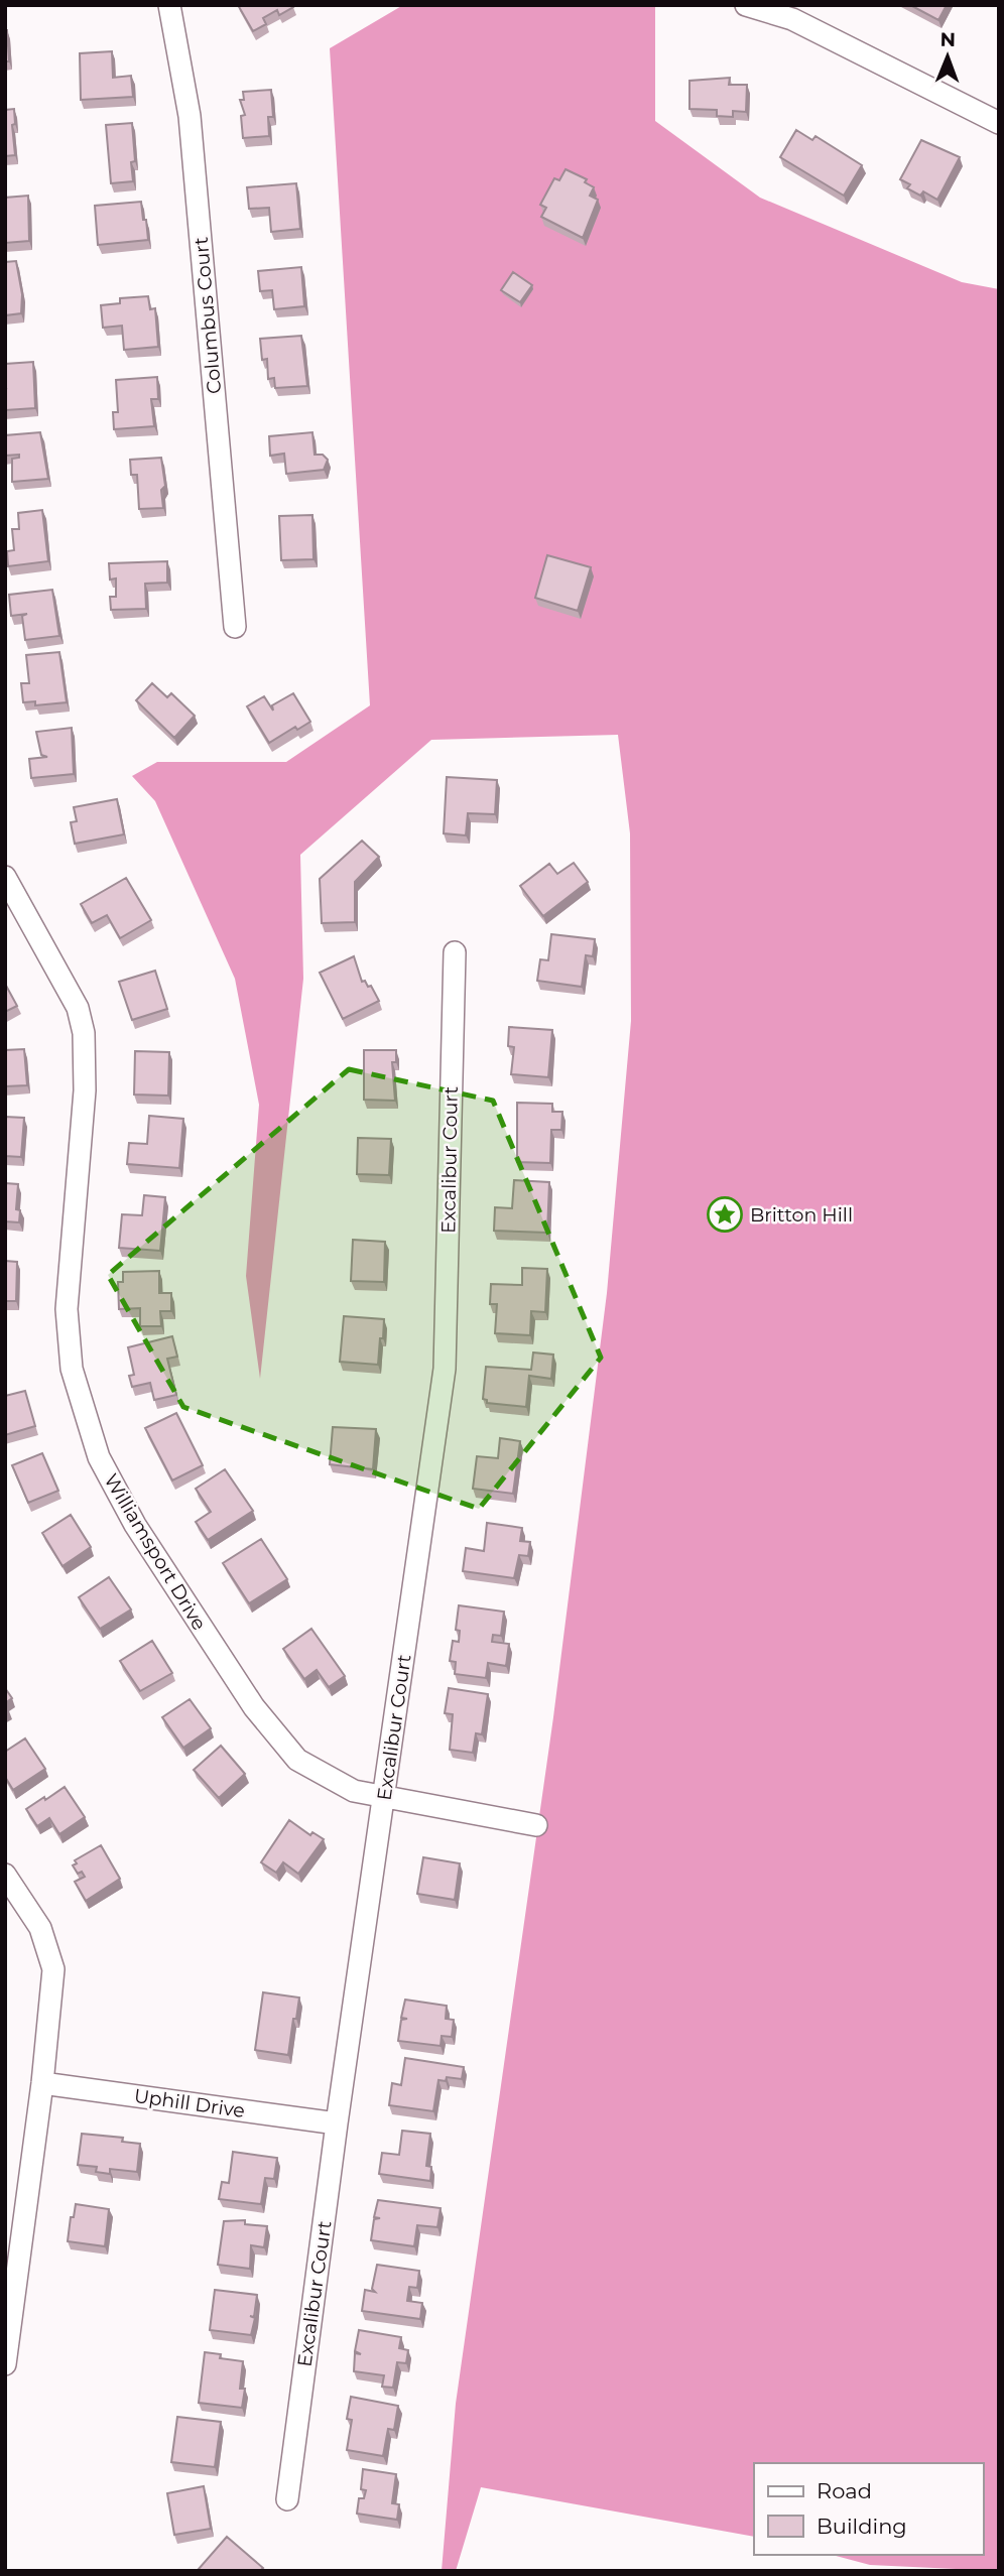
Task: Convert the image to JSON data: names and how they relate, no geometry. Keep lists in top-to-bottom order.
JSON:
{
  "streets": {
    "street": [
      "Columbus Court",
      "Excalibur Court",
      "Williamsport Drive",
      "Uphill Drive"
    ]
  },
  "crossings": [
    ["Excalibur Court", "Williamsport Drive"],
    ["Excalibur Court", "Uphill Drive"]
  ],
  "places": {
    "place": ["Britton Hill"]
  },
  "legend": ["Road", "Building"],
  "north": "top"
}
